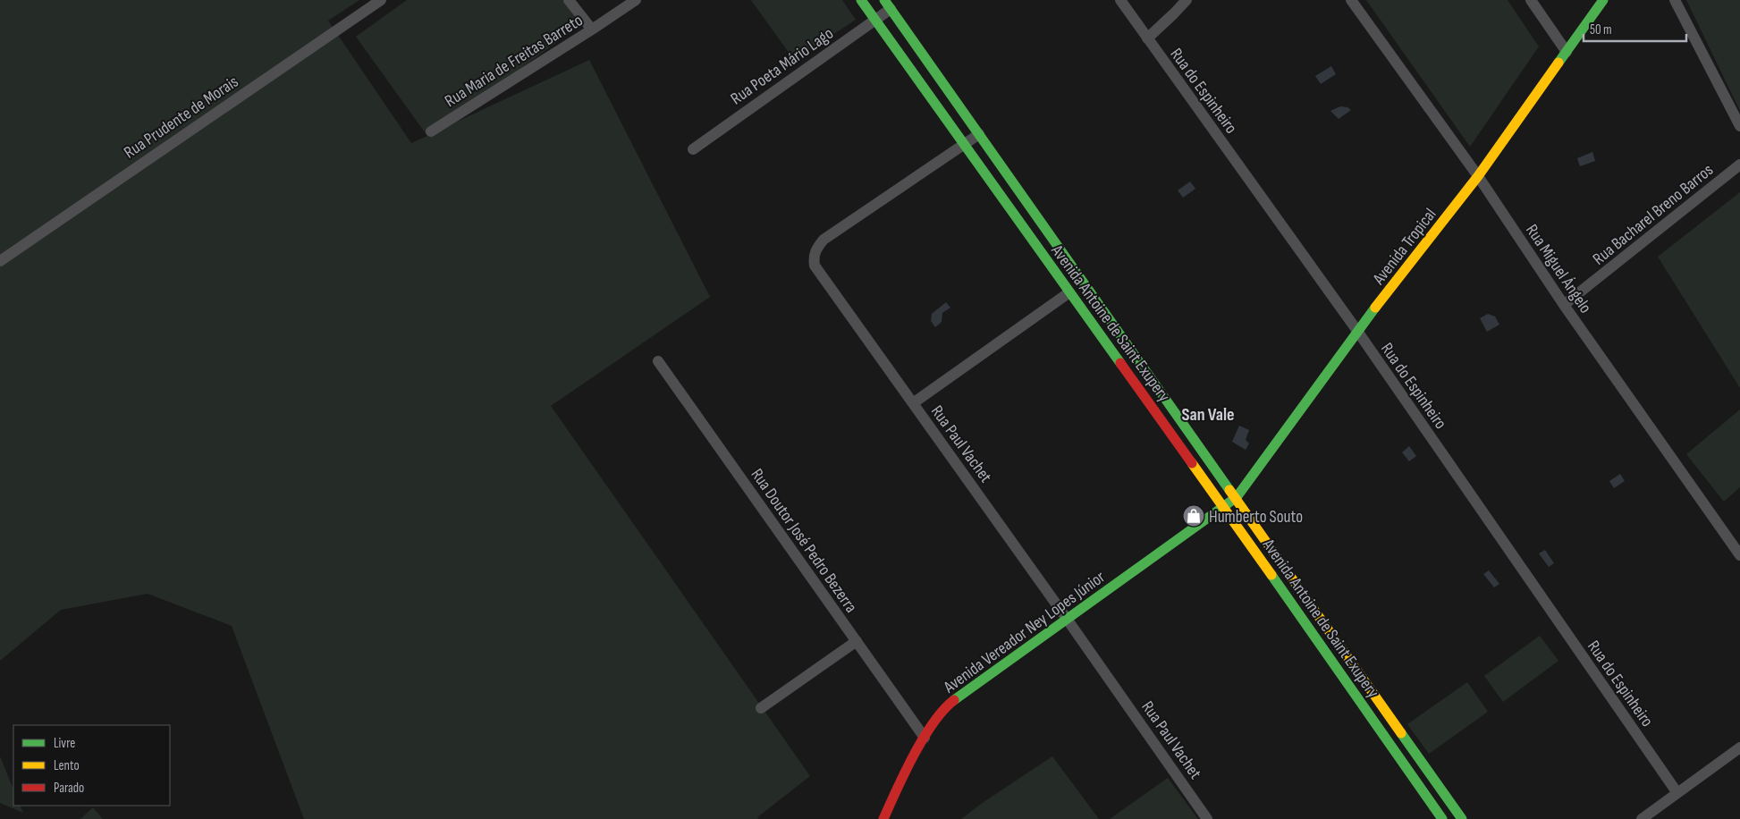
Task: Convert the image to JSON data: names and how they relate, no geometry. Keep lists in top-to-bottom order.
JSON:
{
  "streets": {
    "street": [
      "Rua Maria de Freitas Barreto",
      "Rua Poeta Mário Lago",
      "Rua do Espinheiro",
      "Rua Prudente de Morais",
      "Rua Bacharel Breno Barros",
      "Avenida Tropical",
      "Rua Miguel Ángelo",
      "Avenida Antoine de Saint Exupery",
      "Rua Paul Vachet",
      "Rua Doutor José Pedro Bezerra",
      "Avenida Vereador Ney Lopes Júnior"
    ]
  },
  "crossings": [
    ["Rua Poeta Mário Lago", "Avenida Antoine de Saint Exupery"],
    ["Rua do Espinheiro", "Avenida Tropical"],
    ["Rua Bacharel Breno Barros", "Rua Miguel Ángelo"],
    ["Avenida Tropical", "Rua Miguel Ángelo"],
    ["Avenida Tropical", "Avenida Antoine de Saint Exupery"],
    ["Avenida Tropical", "Avenida Vereador Ney Lopes Júnior"],
    ["Avenida Antoine de Saint Exupery", "Rua Paul Vachet"],
    ["Avenida Antoine de Saint Exupery", "Avenida Vereador Ney Lopes Júnior"],
    ["Rua Paul Vachet", "Avenida Vereador Ney Lopes Júnior"],
    ["Rua Doutor José Pedro Bezerra", "Avenida Vereador Ney Lopes Júnior"]
  ],
  "districts": ["San Vale"],
  "places": {
    "shop": ["Humberto Souto"]
  },
  "legend": ["Livre", "Lento", "Parado"],
  "scale_bar": "50 m"
}
